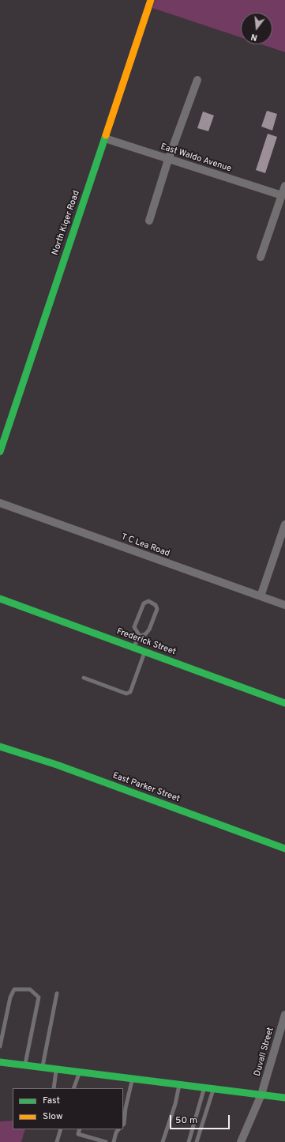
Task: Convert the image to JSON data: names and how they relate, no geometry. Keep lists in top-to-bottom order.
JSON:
{
  "streets": {
    "street": [
      "East Waldo Avenue",
      "North Kiger Road",
      "T C Lea Road",
      "Frederick Street",
      "East Parker Street",
      "Duvall Street"
    ]
  },
  "crossings": [
    ["East Waldo Avenue", "North Kiger Road"]
  ],
  "legend": ["Fast", "Slow"],
  "scale_bar": "50 m",
  "north": "bottom"
}
